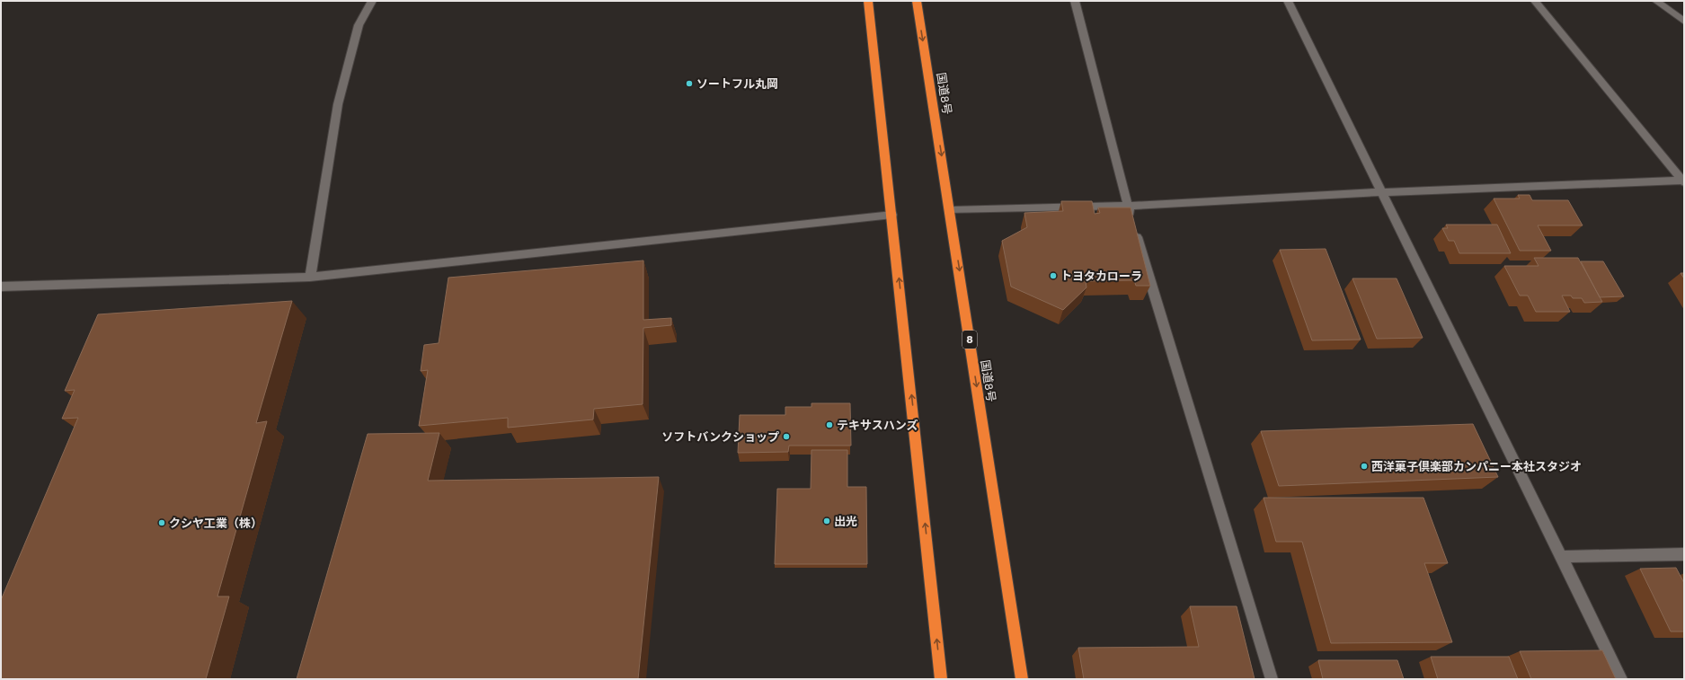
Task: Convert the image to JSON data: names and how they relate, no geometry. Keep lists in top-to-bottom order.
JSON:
{
  "streets": {
    "highway": ["国道8号", "8"]
  },
  "places": [
    "ソートフル丸岡",
    "トヨタカローラ",
    "テキサスハンズ",
    "ソフトバンクショップ",
    "西洋菓子倶楽部カンパニー本社スタジオ",
    "出光",
    "クシヤ工業（株）"
  ]
}
